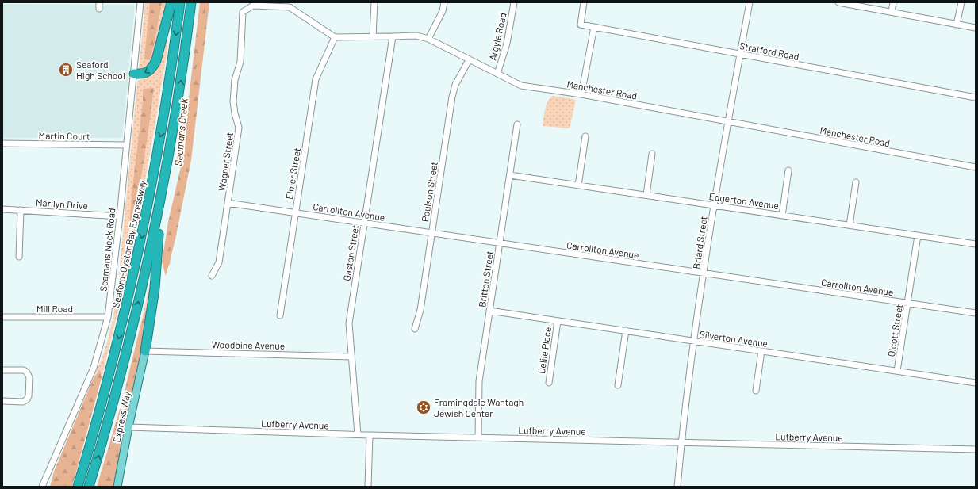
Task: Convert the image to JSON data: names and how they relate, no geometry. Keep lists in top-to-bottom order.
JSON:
{
  "streets": {
    "highway": ["Seaford-Oyster Bay Expressway"],
    "main road": ["Express Way"],
    "street": [
      "Argyle Road",
      "Stratford Road",
      "Manchester Road",
      "Martin Court",
      "Wagner Street",
      "Elmer Street",
      "Poulson Street",
      "Edgerton Avenue",
      "Marilyn Drive",
      "Carrollton Avenue",
      "Briard Street",
      "Seamans Neck Road",
      "Gaston Street",
      "Britton Street",
      "Mill Road",
      "Olcott Street",
      "Silverton Avenue",
      "Woodbine Avenue",
      "Delile Place",
      "Lufberry Avenue"
    ]
  },
  "crossings": [
    ["Argyle Road", "Manchester Road"],
    ["Stratford Road", "Briard Street"],
    ["Manchester Road", "Wagner Street"],
    ["Manchester Road", "Elmer Street"],
    ["Manchester Road", "Poulson Street"],
    ["Manchester Road", "Briard Street"],
    ["Manchester Road", "Gaston Street"],
    ["Martin Court", "Seamans Neck Road"],
    ["Wagner Street", "Elmer Street"],
    ["Wagner Street", "Carrollton Avenue"],
    ["Elmer Street", "Carrollton Avenue"],
    ["Poulson Street", "Carrollton Avenue"],
    ["Edgerton Avenue", "Briard Street"],
    ["Edgerton Avenue", "Britton Street"],
    ["Edgerton Avenue", "Olcott Street"],
    ["Marilyn Drive", "Seamans Neck Road"],
    ["Carrollton Avenue", "Briard Street"],
    ["Carrollton Avenue", "Gaston Street"],
    ["Carrollton Avenue", "Britton Street"],
    ["Carrollton Avenue", "Olcott Street"],
    ["Briard Street", "Silverton Avenue"],
    ["Briard Street", "Lufberry Avenue"],
    ["Seamans Neck Road", "Mill Road"],
    ["Gaston Street", "Woodbine Avenue"],
    ["Gaston Street", "Lufberry Avenue"],
    ["Britton Street", "Silverton Avenue"],
    ["Britton Street", "Lufberry Avenue"],
    ["Olcott Street", "Silverton Avenue"],
    ["Silverton Avenue", "Delile Place"],
    ["Woodbine Avenue", "Express Way"],
    ["Express Way", "Lufberry Avenue"]
  ],
  "water": ["Seamans Creek"],
  "places": {
    "building": ["Seaford High School"],
    "synagogue": ["Framingdale Wantagh Jewish Center"]
  }
}
